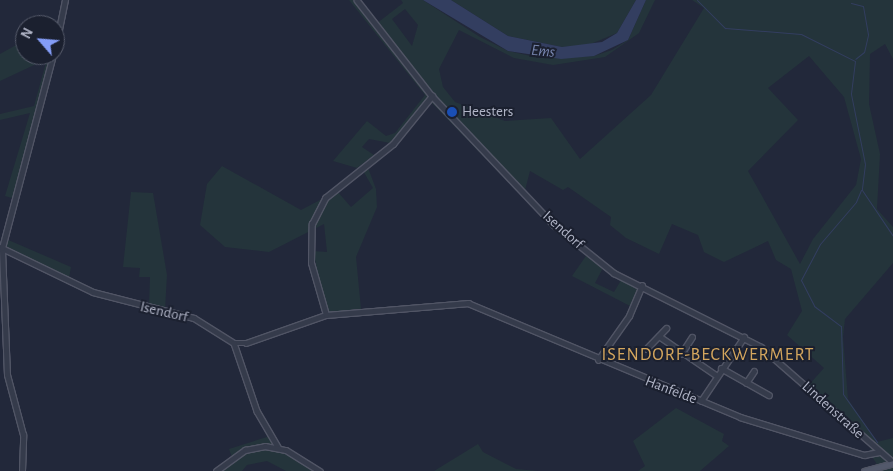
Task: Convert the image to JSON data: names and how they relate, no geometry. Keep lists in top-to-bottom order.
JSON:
{
  "streets": {
    "street": ["Isendorf", "Hanfelde", "Lindenstraße"]
  },
  "crossings": [
    ["Isendorf", "Lindenstraße"],
    ["Hanfelde", "Lindenstraße"]
  ],
  "districts": ["ISENDORF-BECKWERMERT"],
  "water": ["Ems"],
  "places": ["Heesters"],
  "north": "top left"
}
